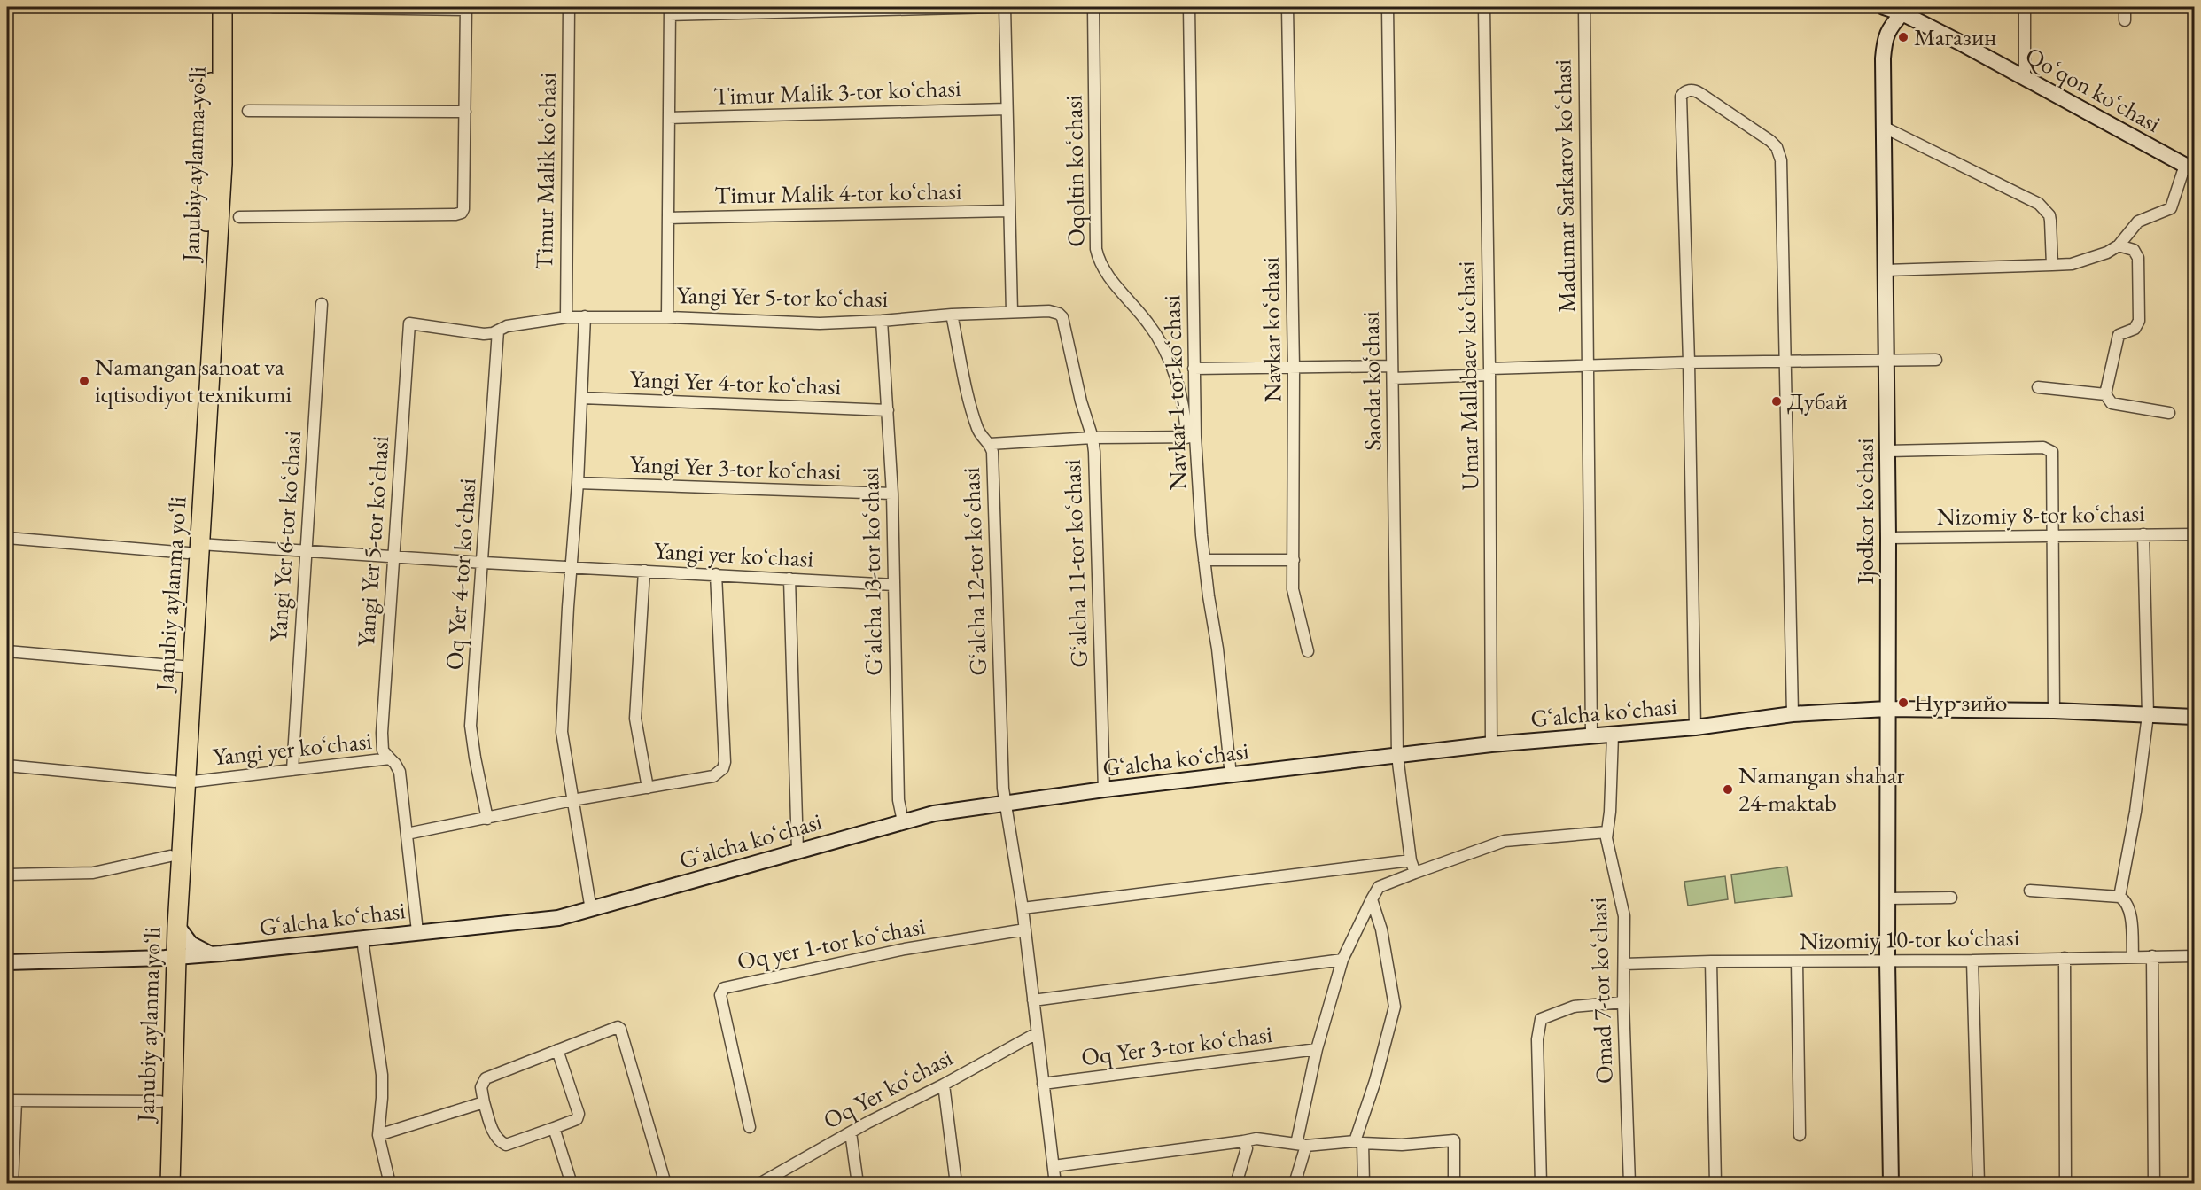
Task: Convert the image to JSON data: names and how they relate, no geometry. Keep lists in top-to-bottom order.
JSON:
{
  "streets": {
    "highway": ["Janubiy aylanma yoʻli"],
    "street": [
      "Qoʻqon koʻchasi",
      "Timur Malik 3-tor koʻchasi",
      "Timur Malik koʻchasi",
      "Oqoltin koʻchasi",
      "Madumar Sarkarov koʻchasi",
      "Timur Malik 4-tor koʻchasi",
      "Yangi Yer 5-tor koʻchasi",
      "Navkar koʻchasi",
      "Umar Mallabaev koʻchasi",
      "Saodat koʻchasi",
      "Yangi Yer 4-tor koʻchasi",
      "Navkar 1-tor koʻchasi",
      "Yangi Yer 3-tor koʻchasi",
      "Ijodkor koʻchasi",
      "Nizomiy 8-tor koʻchasi",
      "Yangi Yer 6-tor koʻchasi",
      "Yangi yer koʻchasi",
      "Gʻalcha 11-tor koʻchasi",
      "Gʻalcha 13-tor koʻchasi",
      "Gʻalcha 12-tor koʻchasi",
      "Oq Yer 4-tor koʻchasi",
      "Gʻalcha koʻchasi",
      "Nizomiy 10-tor koʻchasi",
      "Oq yer 1-tor koʻchasi",
      "Omad 7-tor koʻchasi",
      "Oq Yer 3-tor koʻchasi",
      "Oq Yer koʻchasi"
    ]
  },
  "crossings": [
    ["Qoʻqon koʻchasi", "Ijodkor koʻchasi"],
    ["Janubiy aylanma yoʻli", "Yangi yer koʻchasi"],
    ["Janubiy aylanma yoʻli", "Gʻalcha koʻchasi"],
    ["Oqoltin koʻchasi", "Navkar 1-tor koʻchasi"],
    ["Madumar Sarkarov koʻchasi", "Gʻalcha koʻchasi"],
    ["Yangi Yer 5-tor koʻchasi", "Yangi yer koʻchasi"],
    ["Yangi Yer 5-tor koʻchasi", "Gʻalcha 11-tor koʻchasi"],
    ["Yangi Yer 5-tor koʻchasi", "Gʻalcha 13-tor koʻchasi"],
    ["Yangi Yer 5-tor koʻchasi", "Gʻalcha 12-tor koʻchasi"],
    ["Yangi Yer 5-tor koʻchasi", "Oq Yer 4-tor koʻchasi"],
    ["Umar Mallabaev koʻchasi", "Gʻalcha koʻchasi"],
    ["Saodat koʻchasi", "Gʻalcha koʻchasi"],
    ["Yangi Yer 4-tor koʻchasi", "Gʻalcha 13-tor koʻchasi"],
    ["Navkar 1-tor koʻchasi", "Gʻalcha koʻchasi"],
    ["Yangi Yer 3-tor koʻchasi", "Gʻalcha 13-tor koʻchasi"],
    ["Ijodkor koʻchasi", "Nizomiy 8-tor koʻchasi"],
    ["Ijodkor koʻchasi", "Gʻalcha koʻchasi"],
    ["Ijodkor koʻchasi", "Nizomiy 10-tor koʻchasi"],
    ["Yangi Yer 6-tor koʻchasi", "Yangi yer koʻchasi"],
    ["Yangi yer koʻchasi", "Gʻalcha 13-tor koʻchasi"],
    ["Yangi yer koʻchasi", "Oq Yer 4-tor koʻchasi"],
    ["Yangi yer koʻchasi", "Gʻalcha koʻchasi"],
    ["Gʻalcha 11-tor koʻchasi", "Gʻalcha 12-tor koʻchasi"],
    ["Gʻalcha 11-tor koʻchasi", "Gʻalcha koʻchasi"],
    ["Gʻalcha 13-tor koʻchasi", "Gʻalcha koʻchasi"],
    ["Gʻalcha 12-tor koʻchasi", "Gʻalcha koʻchasi"],
    ["Gʻalcha koʻchasi", "Omad 7-tor koʻchasi"],
    ["Nizomiy 10-tor koʻchasi", "Omad 7-tor koʻchasi"]
  ],
  "places": [
    "Магазин",
    "Namangan sanoat va iqtisodiyot texnikumi",
    "Дубай",
    "Нур зийо",
    "Namangan shahar 24-maktab"
  ]
}
